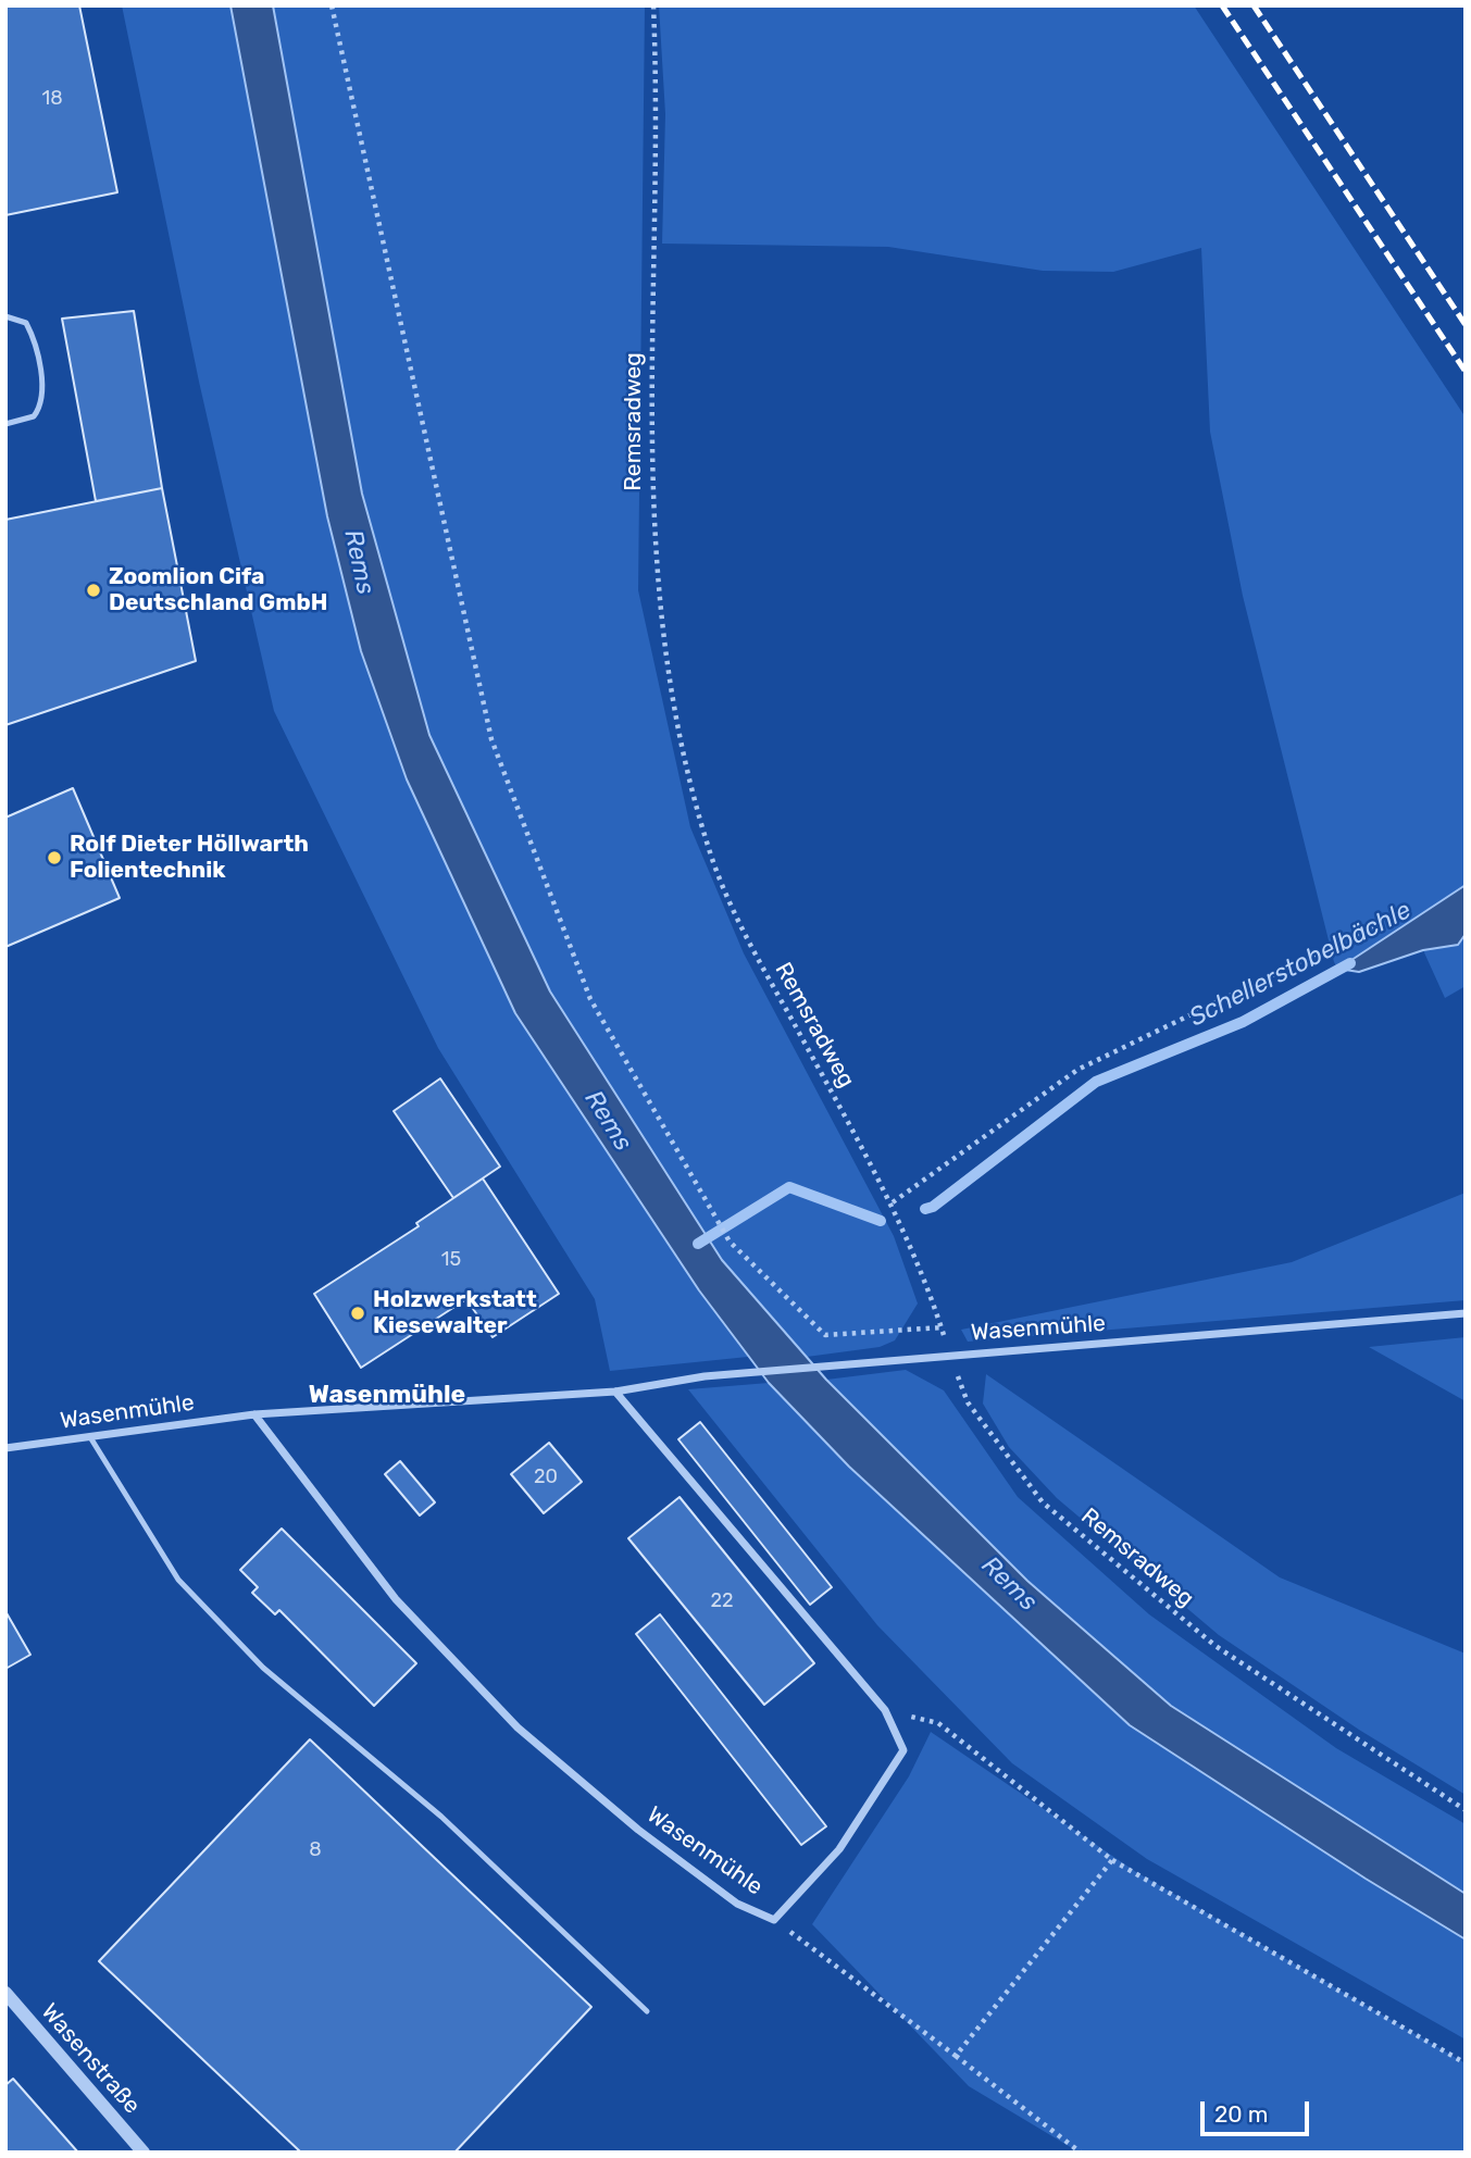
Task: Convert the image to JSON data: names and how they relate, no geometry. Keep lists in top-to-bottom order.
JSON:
{
  "streets": {
    "street": ["Wasenmühle", "Wasenstraße"],
    "path": ["Remsradweg"]
  },
  "crossings": [
    ["Remsradweg", "Wasenmühle"]
  ],
  "districts": ["Wasenmühle"],
  "water": ["Rems", "Schellerstobelbächle"],
  "places": ["Zoomlion Cifa Deutschland GmbH", "Rolf Dieter Höllwarth Folientechnik", "Holzwerkstatt Kiesewalter"],
  "house_numbers": [
    "18",
    "15",
    "20",
    "22",
    "8"
  ],
  "scale_bar": "20 m"
}
